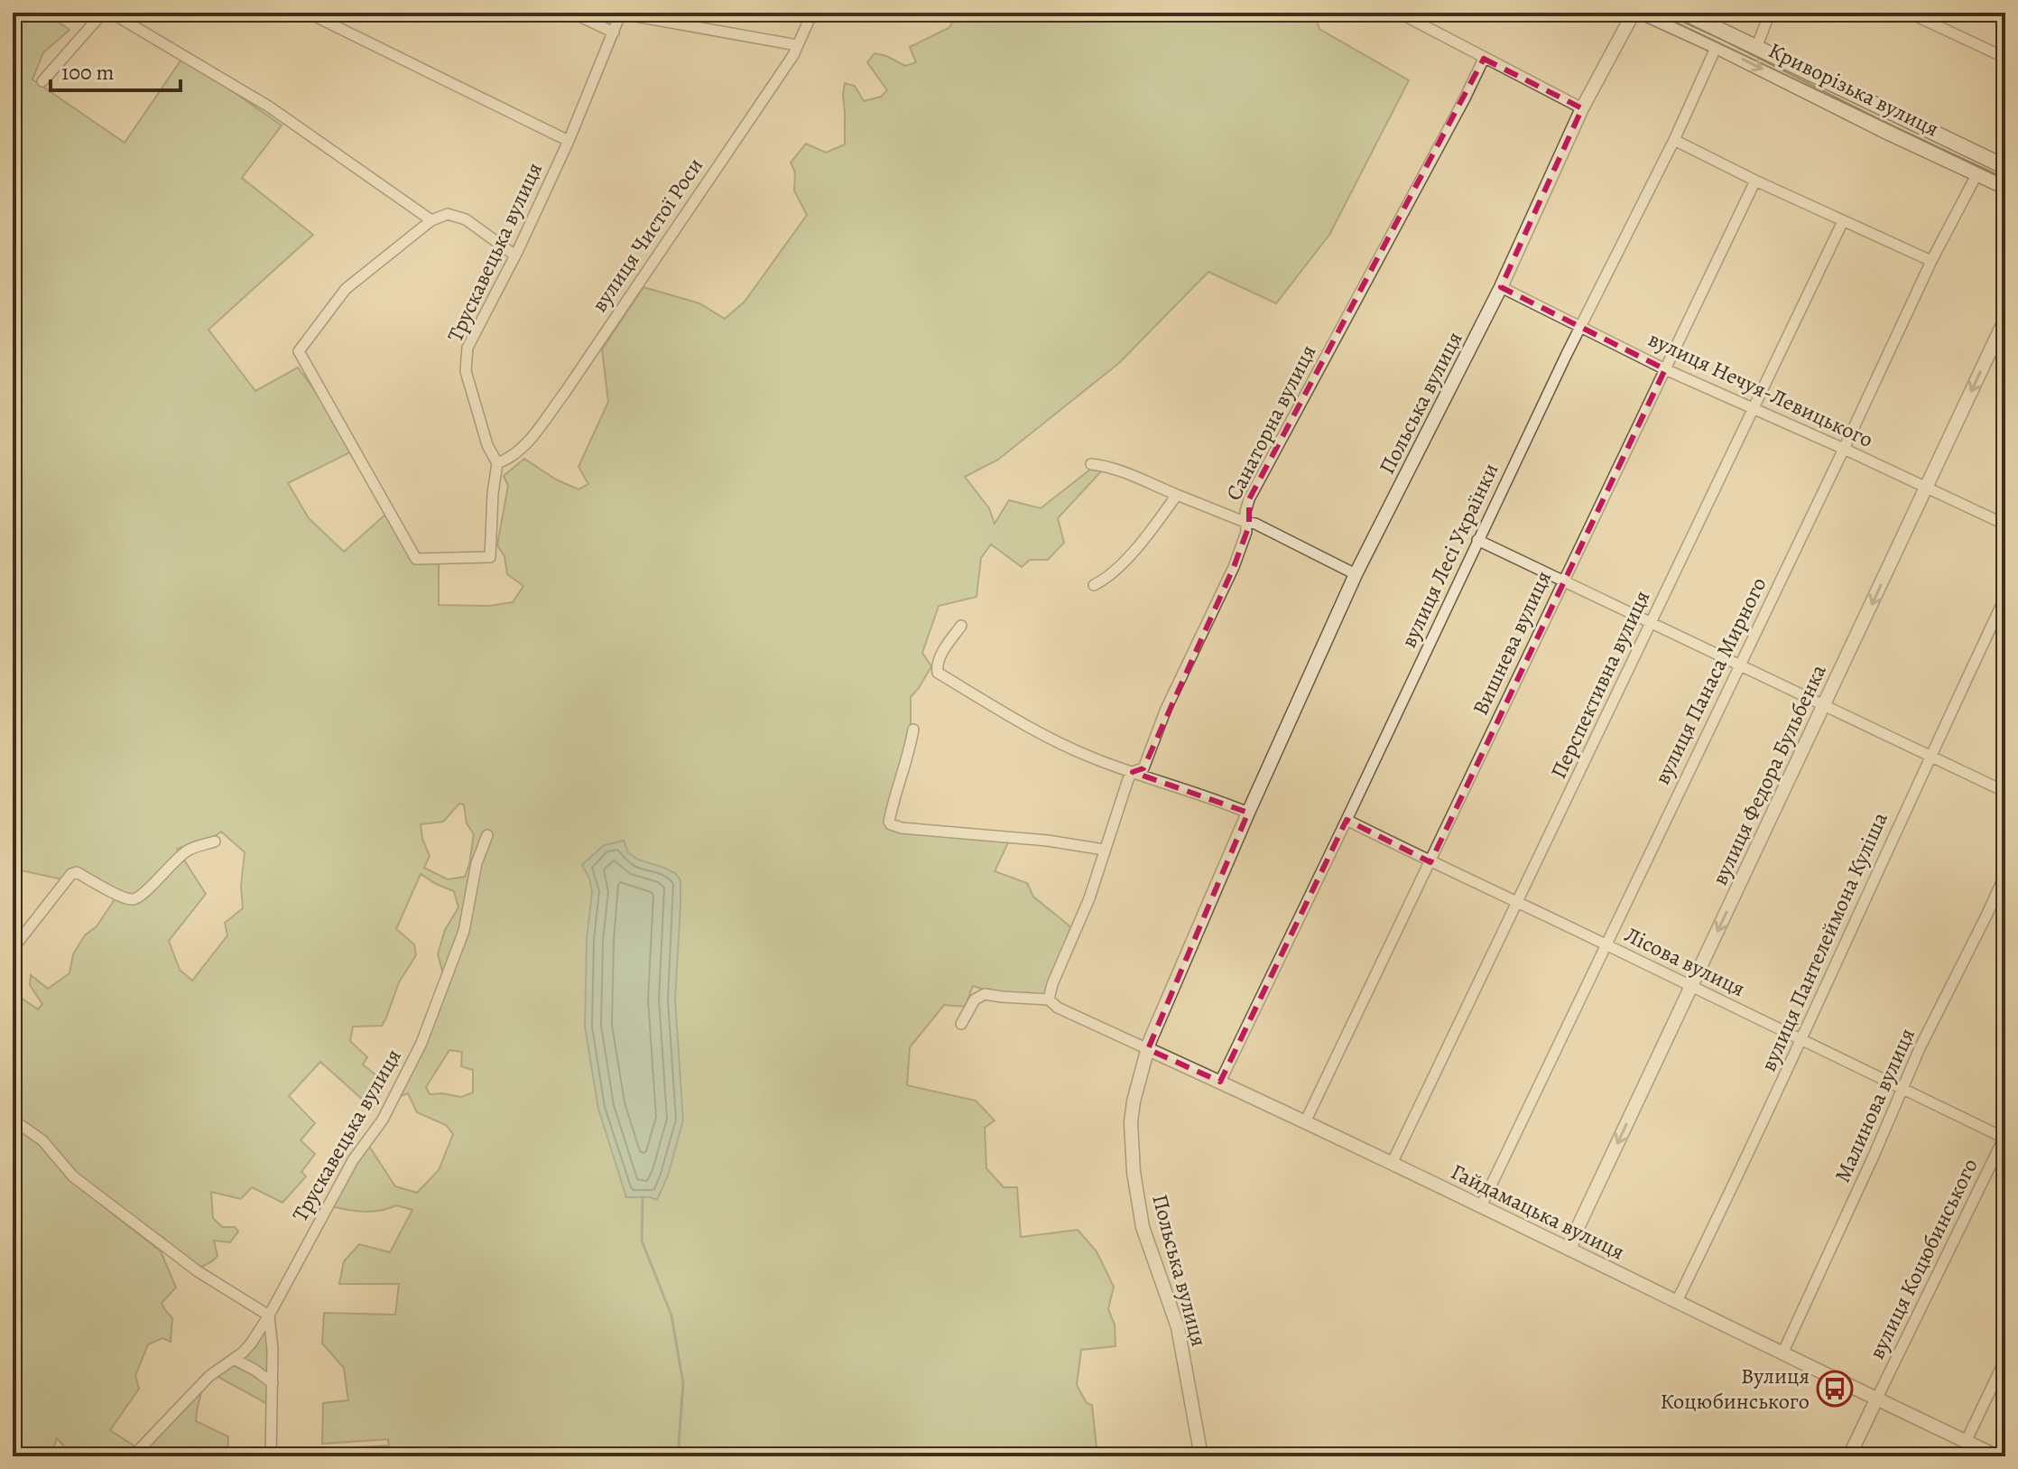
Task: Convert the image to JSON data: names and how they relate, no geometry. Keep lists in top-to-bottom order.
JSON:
{
  "streets": {
    "main road": ["Криворізька вулиця"],
    "street": [
      "вулиця Чистої Роси",
      "Трускавецька вулиця",
      "вулиця Нечуя-Левицького",
      "Польська вулиця",
      "Санаторна вулиця",
      "вулиця Лесі Українки",
      "Вишнева вулиця",
      "вулиця Панаса Мирного",
      "Перспективна вулиця",
      "вулиця Федора Бульбенка",
      "вулиця Пантелеймона Куліша",
      "Лісова вулиця",
      "Малинова вулиця",
      "Гайдамацька вулиця",
      "вулиця Коцюбинського"
    ]
  },
  "crossings": [
    ["Криворізька вулиця", "вулиця Лесі Українки"],
    ["Криворізька вулиця", "вулиця Панаса Мирного"],
    ["вулиця Чистої Роси", "Трускавецька вулиця"],
    ["вулиця Нечуя-Левицького", "Польська вулиця"],
    ["вулиця Нечуя-Левицького", "вулиця Лесі Українки"],
    ["вулиця Нечуя-Левицького", "Вишнева вулиця"],
    ["вулиця Нечуя-Левицького", "вулиця Панаса Мирного"],
    ["вулиця Нечуя-Левицького", "Перспективна вулиця"],
    ["вулиця Нечуя-Левицького", "вулиця Федора Бульбенка"],
    ["Польська вулиця", "Гайдамацька вулиця"],
    ["Санаторна вулиця", "Гайдамацька вулиця"],
    ["вулиця Лесі Українки", "Лісова вулиця"],
    ["вулиця Лесі Українки", "Гайдамацька вулиця"],
    ["Вишнева вулиця", "Лісова вулиця"],
    ["Вишнева вулиця", "Гайдамацька вулиця"],
    ["вулиця Панаса Мирного", "Лісова вулиця"],
    ["вулиця Панаса Мирного", "Гайдамацька вулиця"],
    ["Перспективна вулиця", "Лісова вулиця"],
    ["Перспективна вулиця", "Гайдамацька вулиця"],
    ["вулиця Федора Бульбенка", "Лісова вулиця"],
    ["вулиця Федора Бульбенка", "Гайдамацька вулиця"],
    ["вулиця Пантелеймона Куліша", "Лісова вулиця"],
    ["вулиця Пантелеймона Куліша", "Гайдамацька вулиця"],
    ["Лісова вулиця", "Малинова вулиця"],
    ["Лісова вулиця", "вулиця Коцюбинського"],
    ["Малинова вулиця", "Гайдамацька вулиця"],
    ["Гайдамацька вулиця", "вулиця Коцюбинського"]
  ],
  "one_way": ["вулиця Федора Бульбенка"],
  "places": {
    "bus stop": ["Вулиця Коцюбинського"]
  },
  "scale_bar": "100 m"
}
